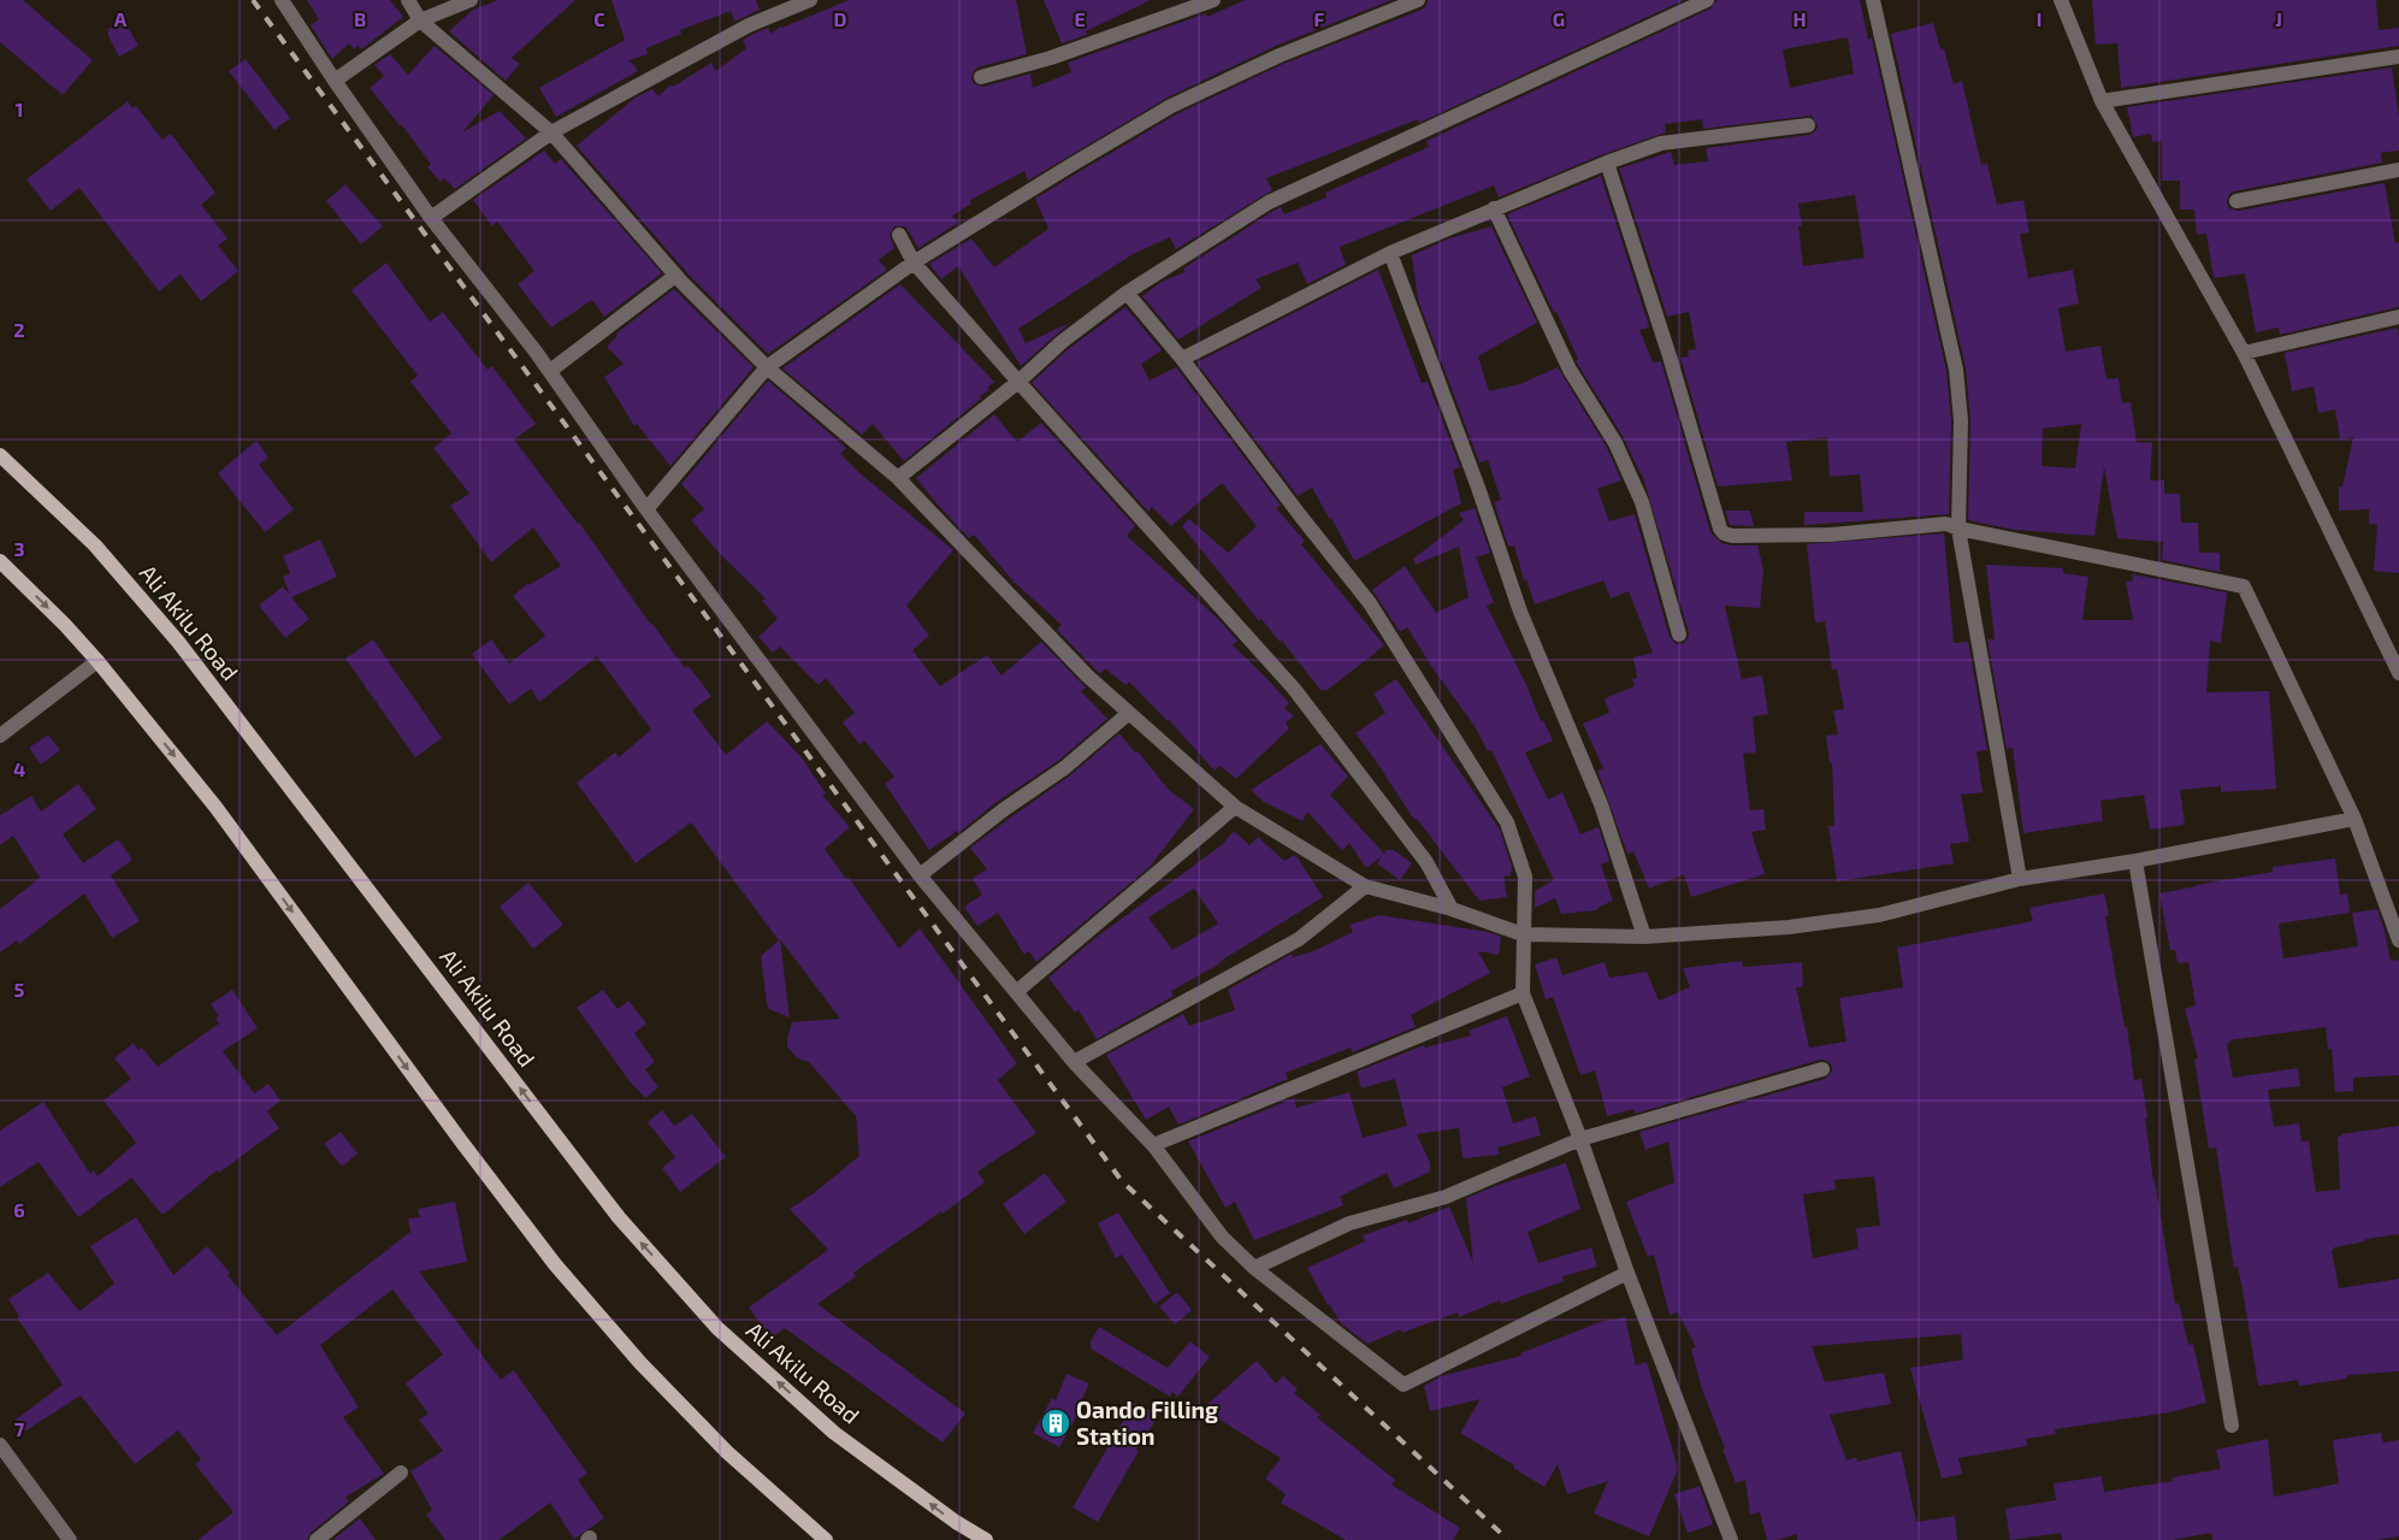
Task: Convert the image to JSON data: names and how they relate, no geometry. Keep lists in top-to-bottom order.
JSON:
{
  "streets": {
    "main road": ["Ali Akilu Road"]
  },
  "places": {
    "building": ["Oando Filling Station"]
  },
  "grid": {
    "columns": [
      "A",
      "B",
      "C",
      "D",
      "E",
      "F",
      "G",
      "H",
      "I",
      "J"
    ],
    "rows": [
      "1",
      "2",
      "3",
      "4",
      "5",
      "6",
      "7"
    ]
  }
}
